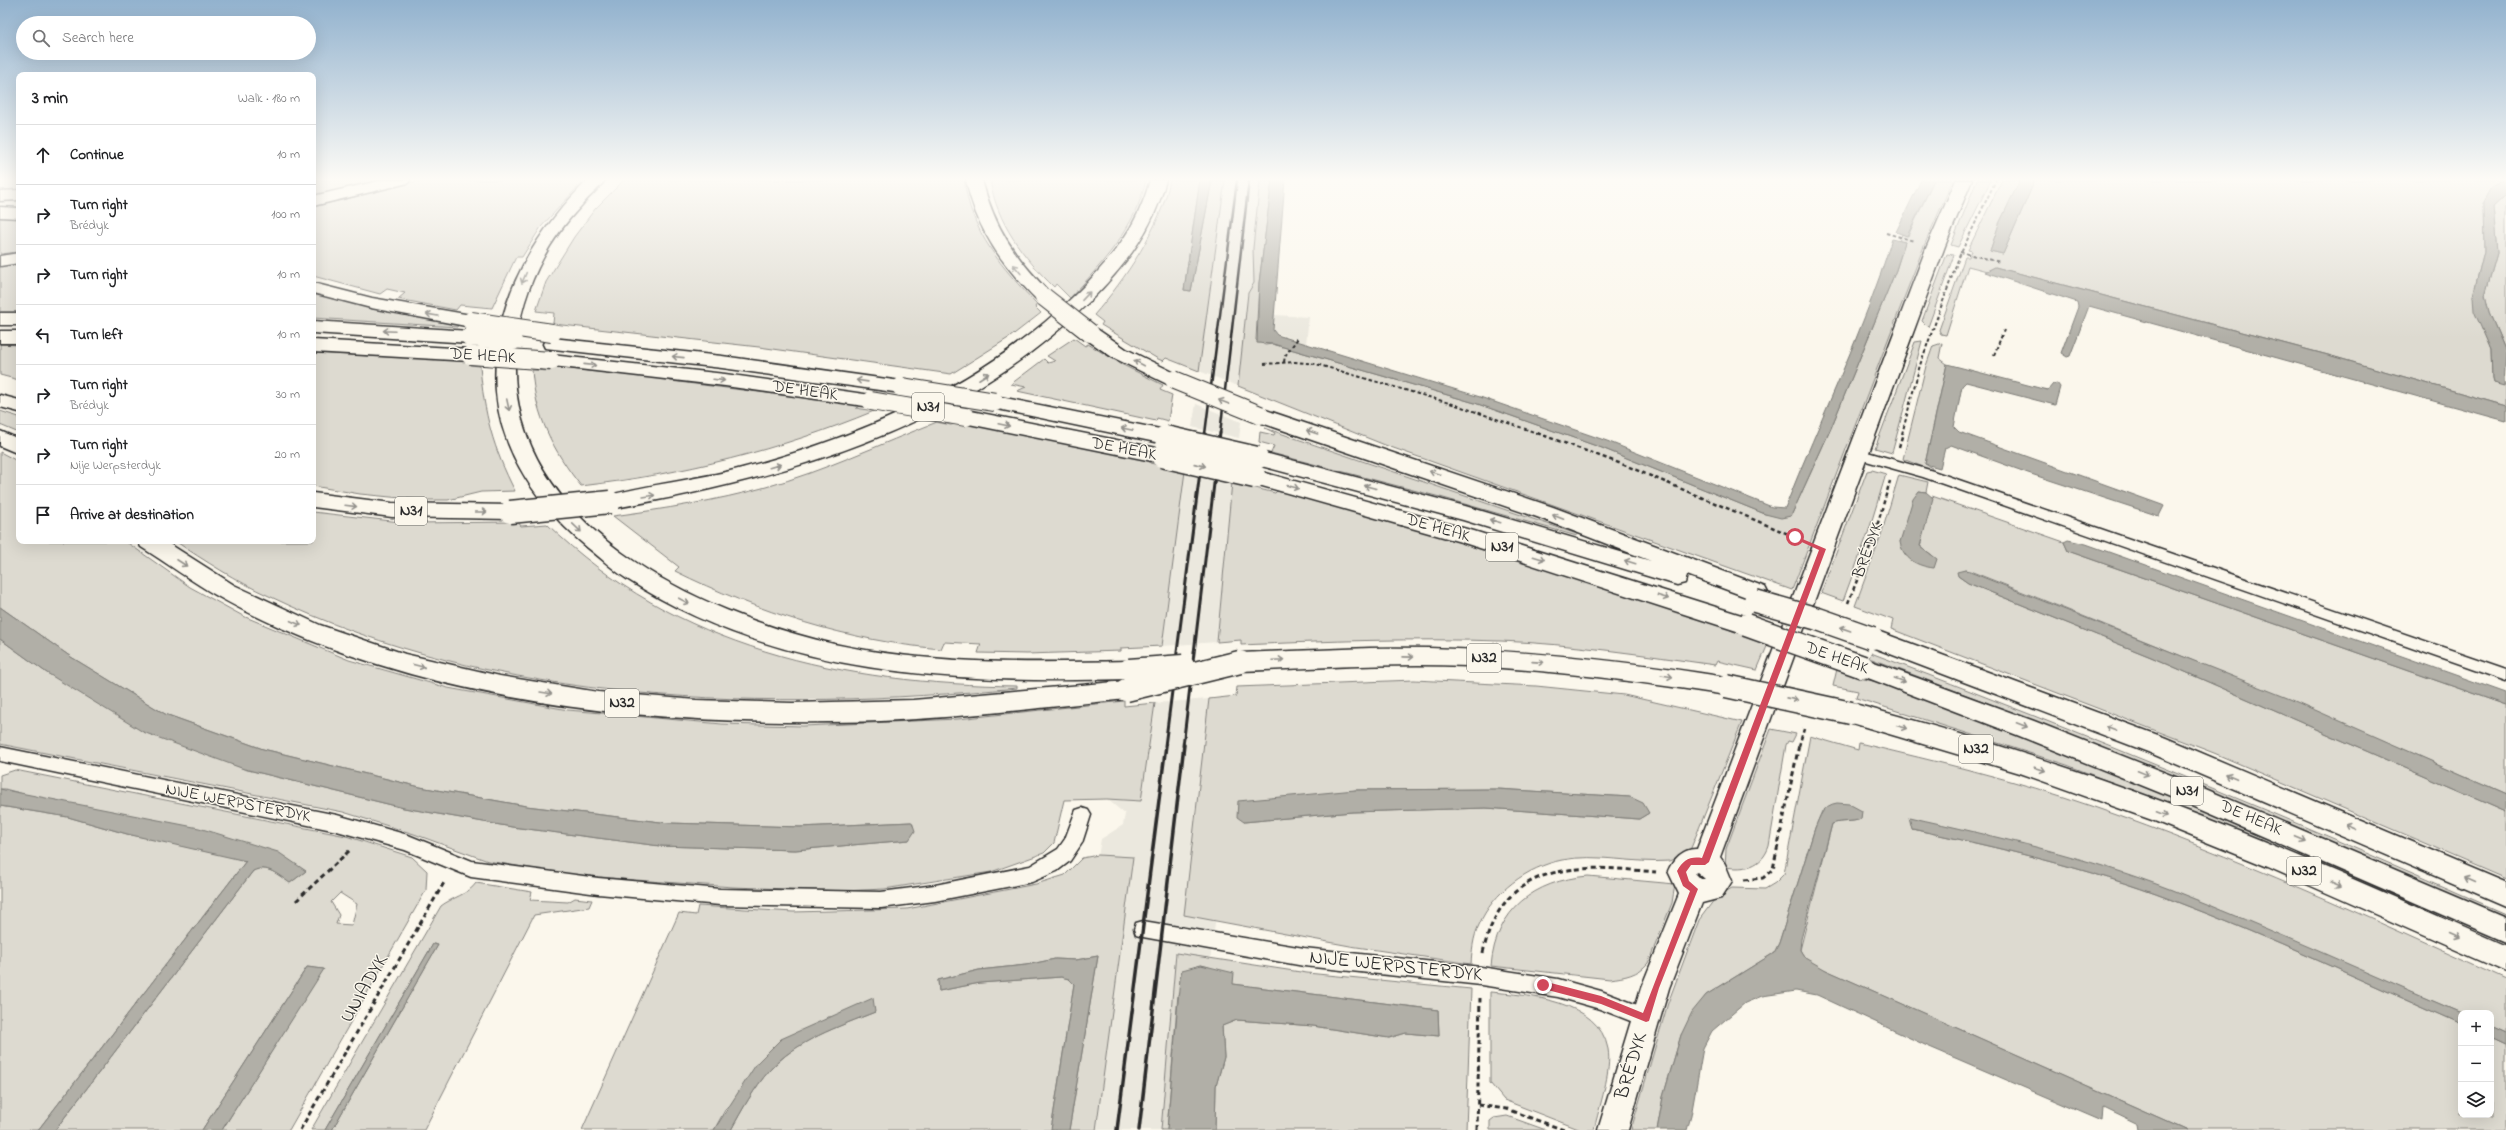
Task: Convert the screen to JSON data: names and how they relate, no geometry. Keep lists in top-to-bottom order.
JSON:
{
  "streets": {
    "main road": [
      "DE HEAK",
      "N31",
      "BRÉDYK",
      "N32"
    ],
    "lane": ["NIJE WERPSTERDYK"],
    "path": ["UNIADYK"]
  },
  "crossings": [
    ["DE HEAK", "N31"],
    ["BRÉDYK", "NIJE WERPSTERDYK"],
    ["NIJE WERPSTERDYK", "UNIADYK"]
  ],
  "page": {
    "search": "Search here",
    "heading": ["3 min", "Walk · 180 m"],
    "list": [
      ["Continue", "10 m"],
      ["Turn right", "Brédyk", "100 m"],
      ["Turn right", "10 m"],
      ["Turn left", "10 m"],
      ["Turn right", "Brédyk", "30 m"],
      ["Turn right", "Nije Werpsterdyk", "20 m"],
      "Arrive at destination"
    ],
    "map_buttons": ["+", "−"]
  }
}
